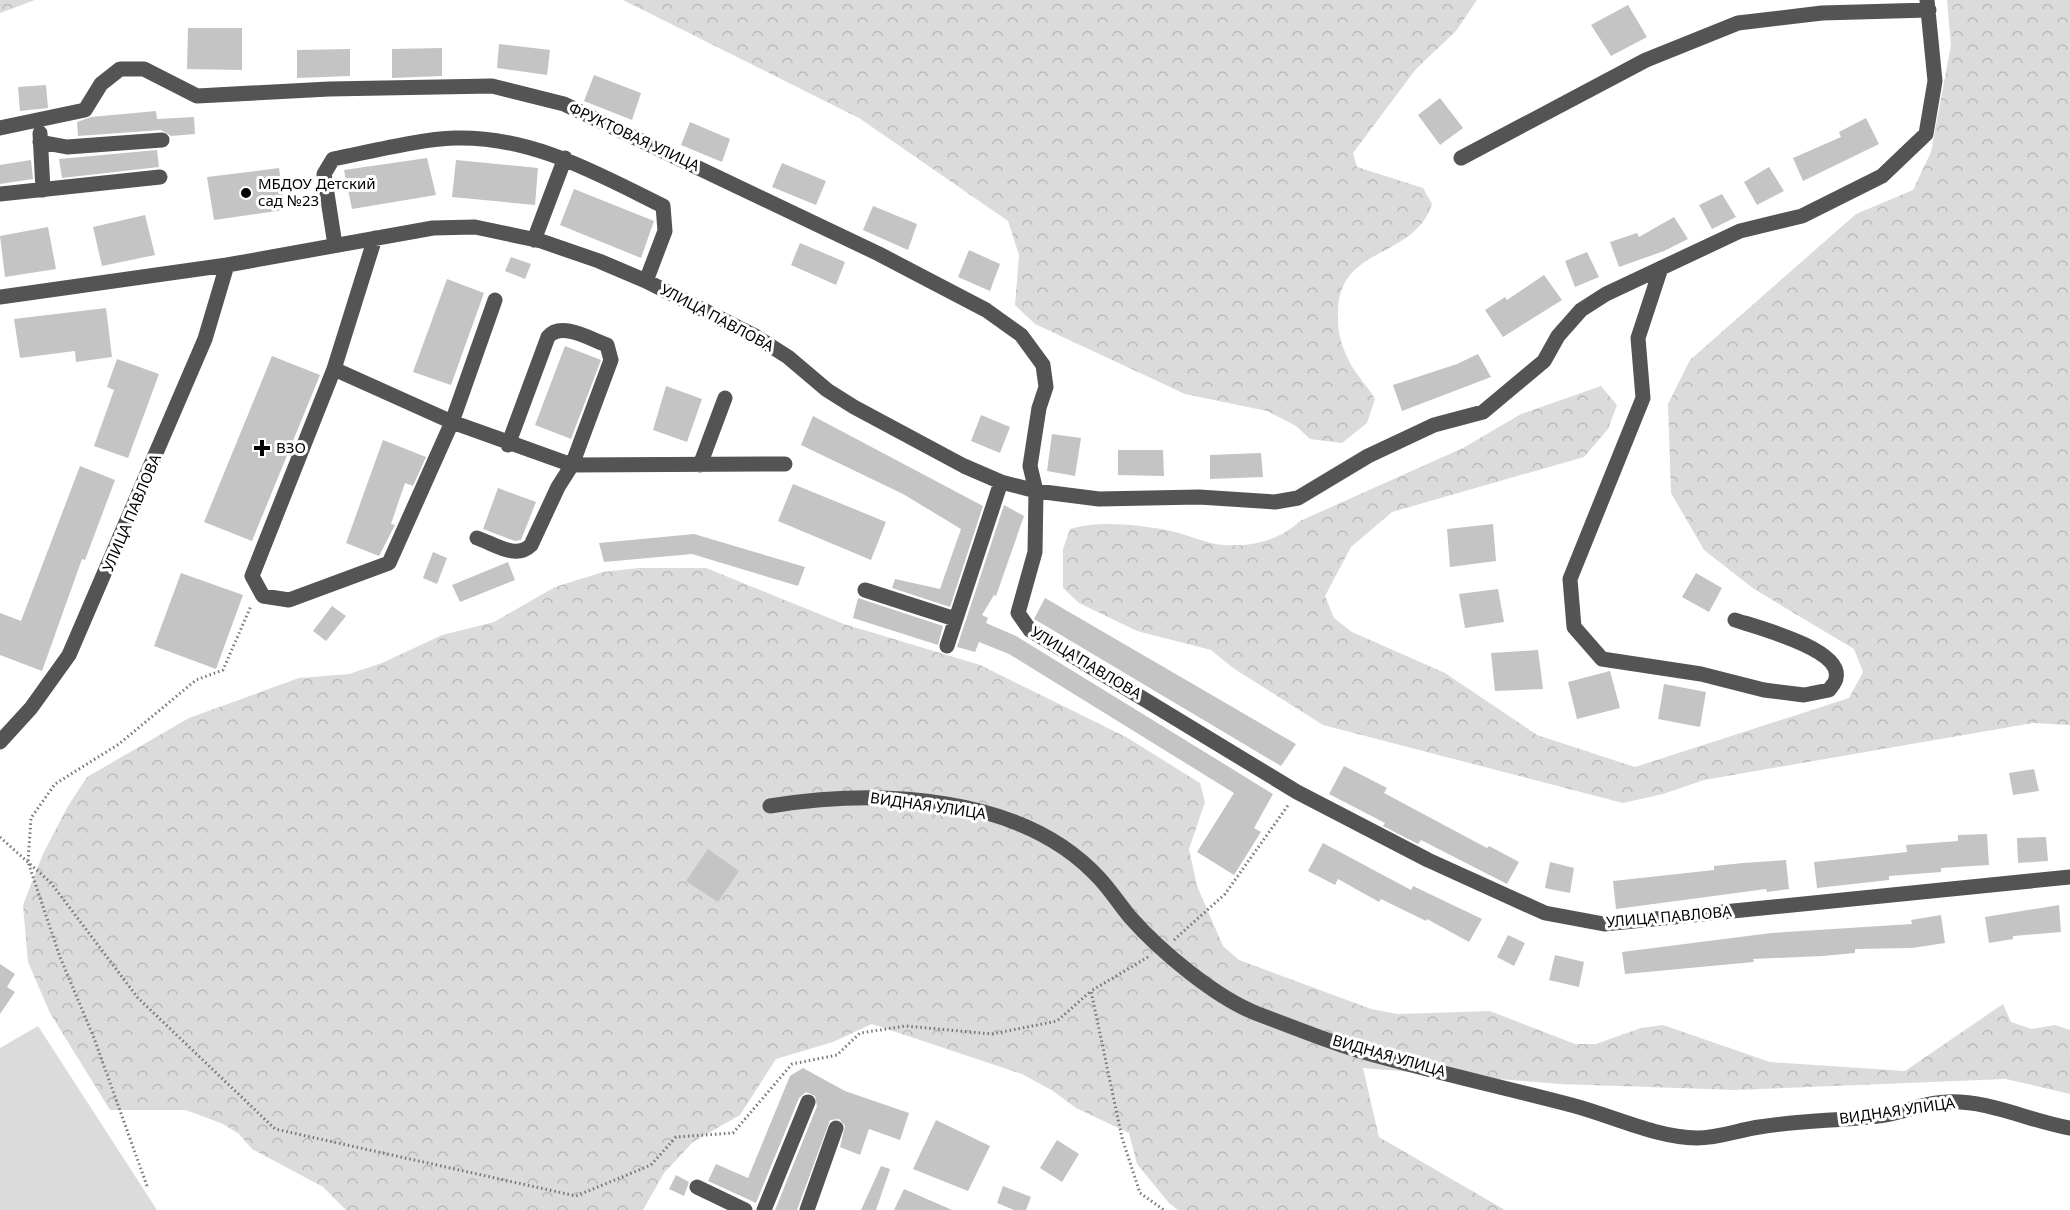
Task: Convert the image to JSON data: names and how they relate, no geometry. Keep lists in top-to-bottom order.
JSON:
{
  "streets": {
    "street": ["ФРУКТОВАЯ УЛИЦА", "УЛИЦА ПАВЛОВА", "ВИДНАЯ УЛИЦА"]
  },
  "crossings": [
    ["ФРУКТОВАЯ УЛИЦА", "УЛИЦА ПАВЛОВА"]
  ],
  "places": {
    "other": ["МБДОУ Детский сад №23"],
    "health": ["ВЗО"]
  }
}
